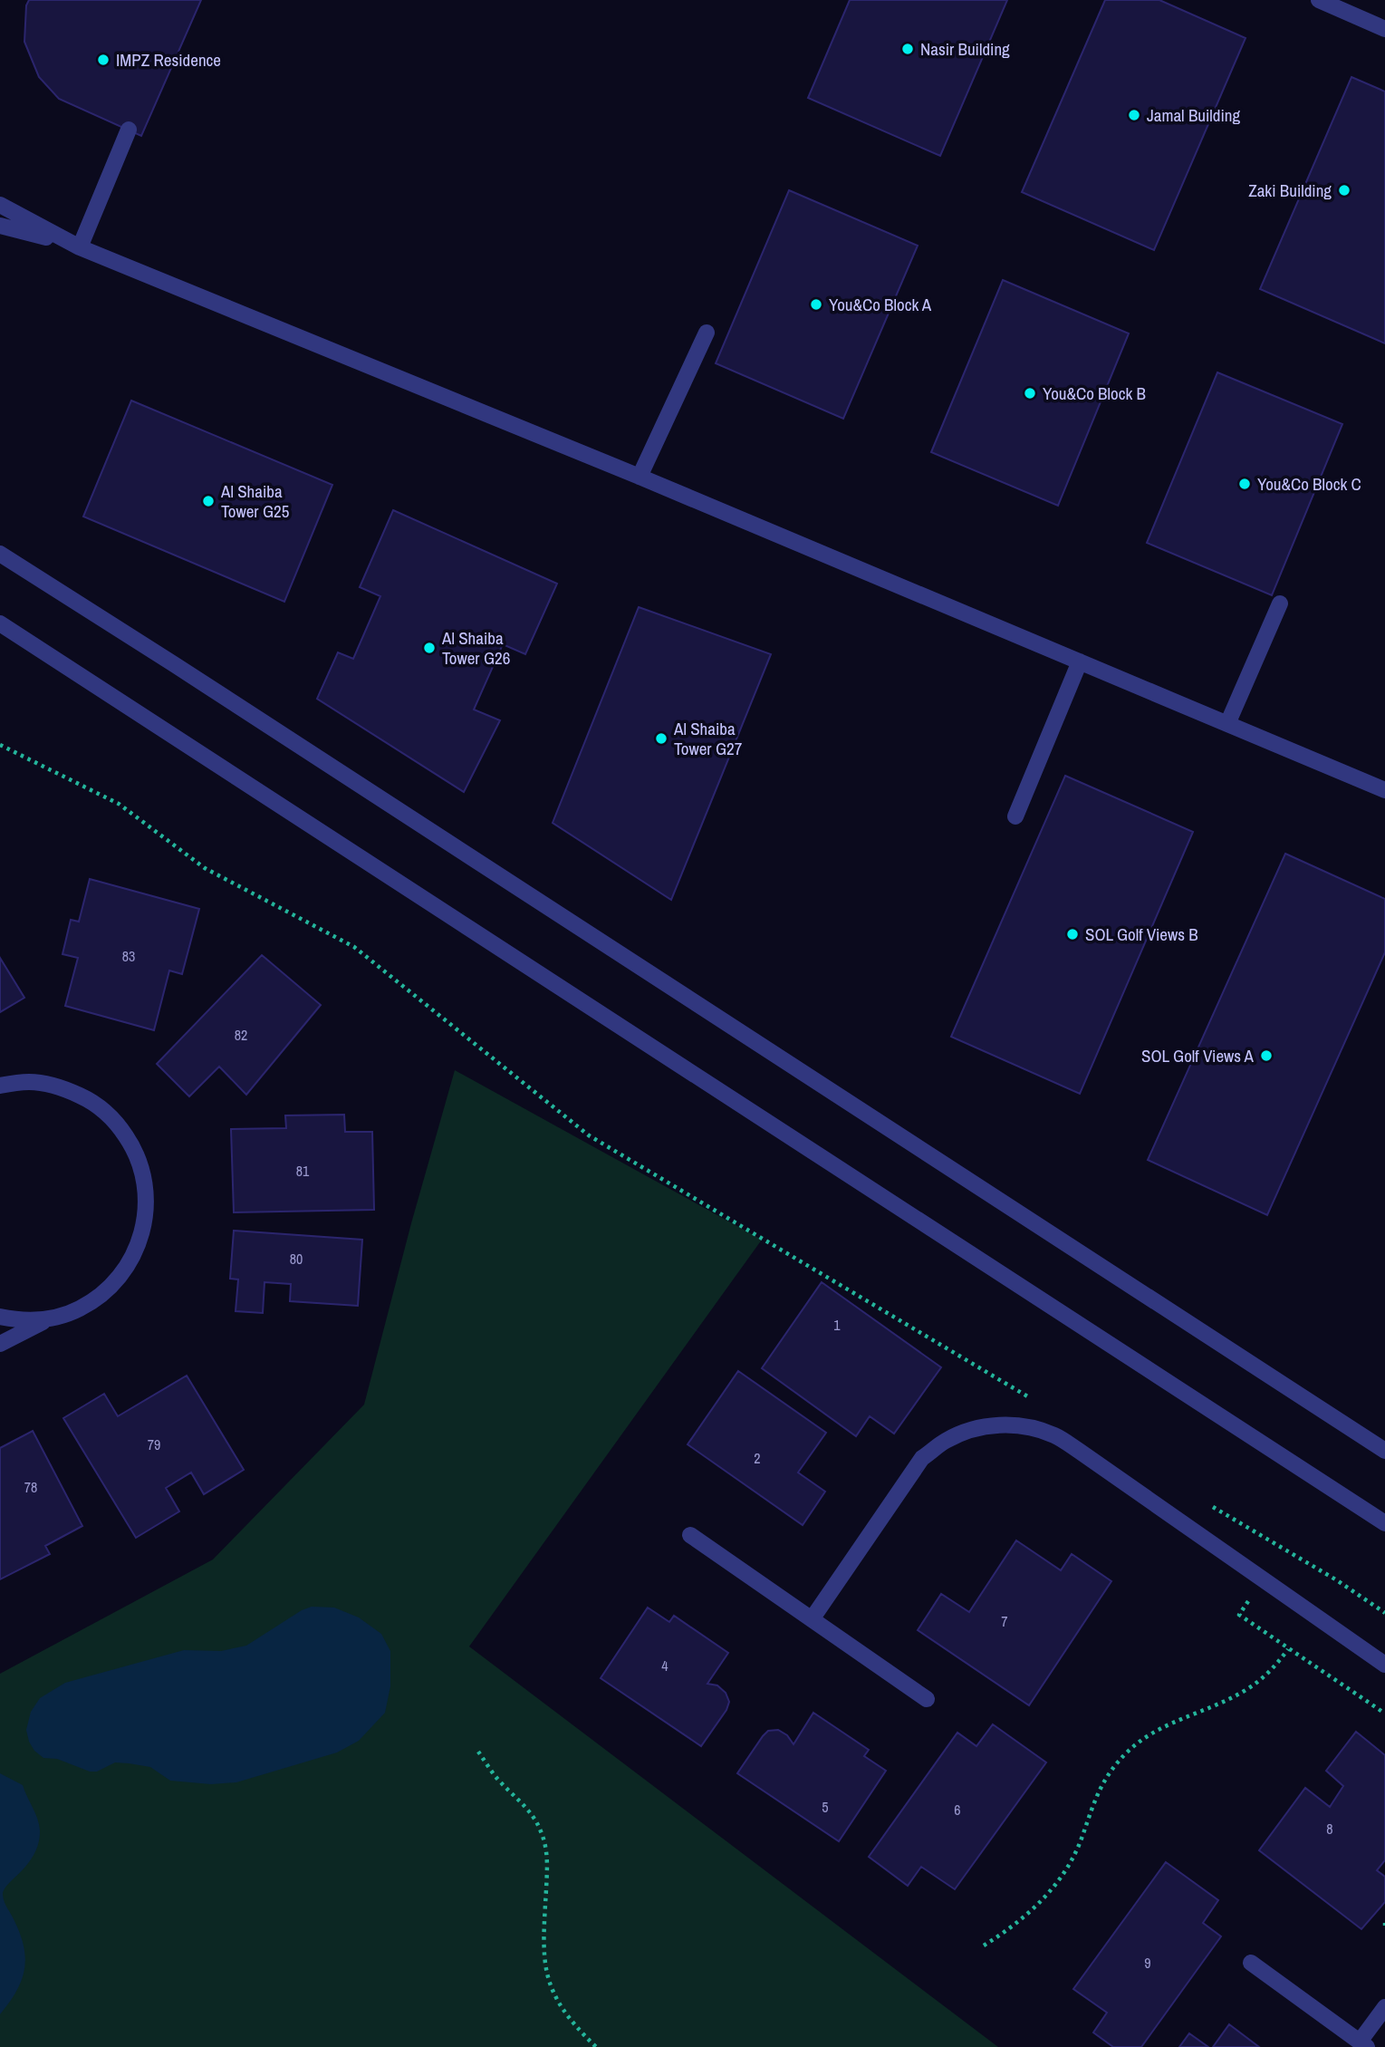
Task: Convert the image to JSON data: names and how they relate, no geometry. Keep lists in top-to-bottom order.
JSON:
{
  "places": [
    "Nasir Building",
    "IMPZ Residence",
    "Jamal Building",
    "Zaki Building",
    "You&Co Block A",
    "You&Co Block B",
    "You&Co Block C",
    "Al Shaiba Tower G25",
    "Al Shaiba Tower G26",
    "Al Shaiba Tower G27",
    "SOL Golf Views B",
    "SOL Golf Views A"
  ],
  "house_numbers": [
    "83",
    "82",
    "81",
    "80",
    "1",
    "79",
    "2",
    "78",
    "7",
    "4",
    "5",
    "6",
    "8",
    "9"
  ]
}
